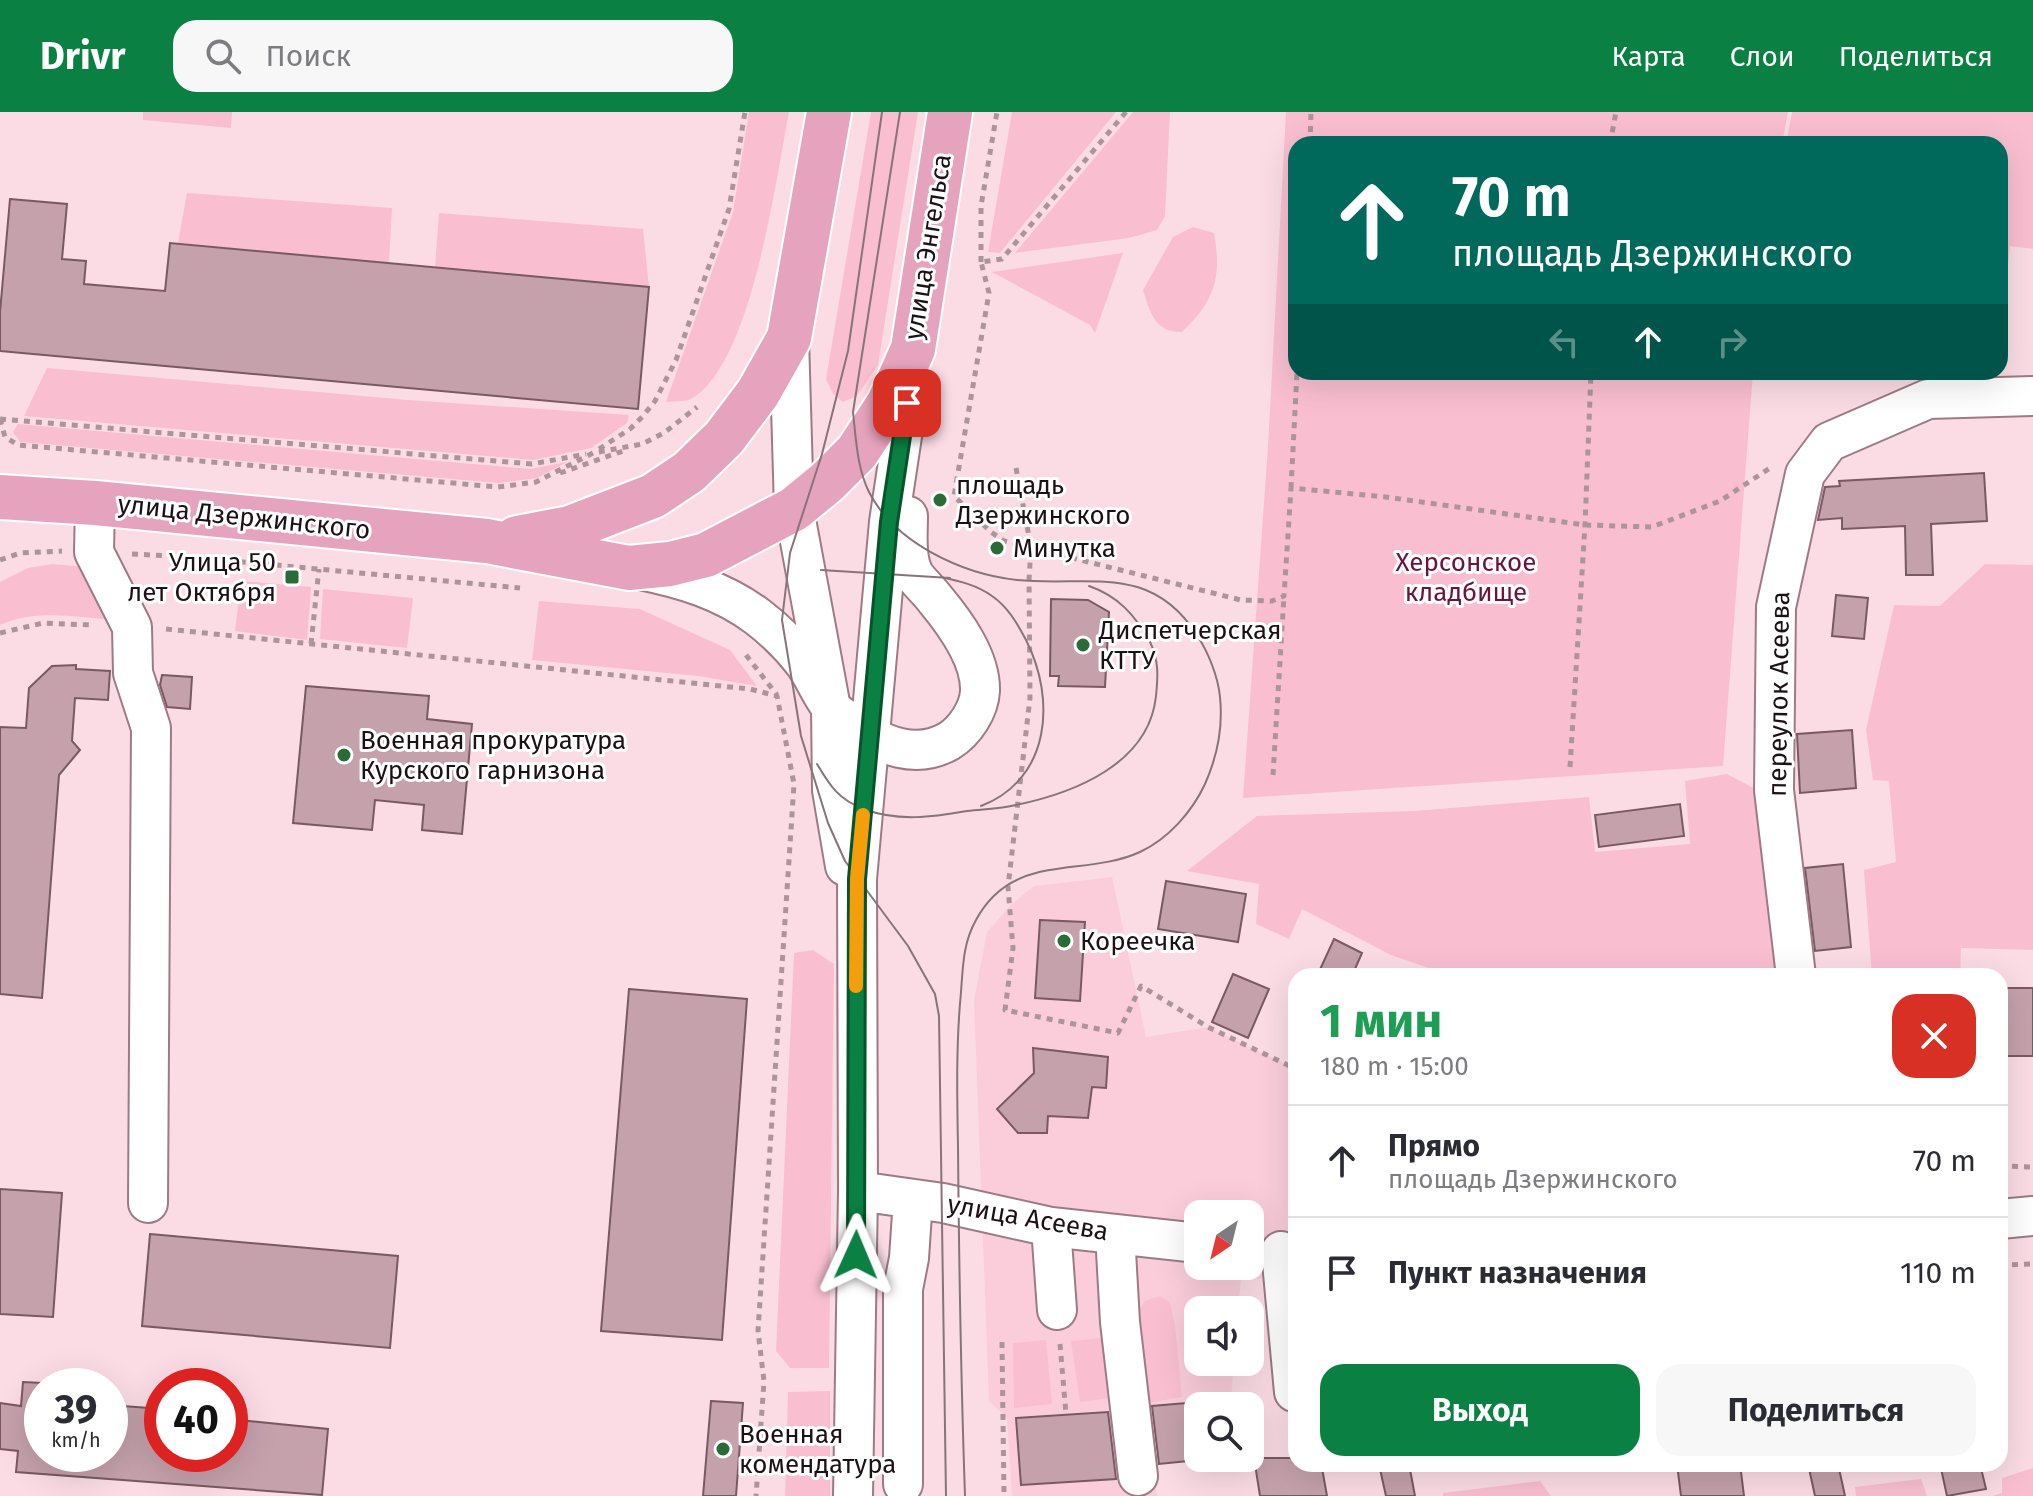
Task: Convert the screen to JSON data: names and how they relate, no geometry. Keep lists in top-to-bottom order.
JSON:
{
  "streets": {
    "main road": ["улица Энгельса", "улица Дзержинского"],
    "street": ["переулок Асеева", "улица Асеева"]
  },
  "crossings": [
    ["улица Энгельса", "улица Дзержинского"]
  ],
  "parks": ["Херсонское кладбище"],
  "places": {
    "other": [
      "площадь Дзержинского",
      "Минутка",
      "Диспетчерская КТТУ",
      "Военная прокуратура Курского гарнизона",
      "Кореечка",
      "Военная комендатура"
    ],
    "transit": ["Улица 50 лет Октября"]
  },
  "north": "bottom left",
  "page": {
    "header": "Drivr",
    "search": "Поиск",
    "nav": ["Карта", "Слои", "Поделиться"],
    "turn": ["70 m", "площадь Дзержинского"],
    "heading": ["1 мин", "180 m · 15:00"],
    "list": [
      {
        "name": "Прямо",
        "note": "площадь Дзержинского",
        "value": "70 m"
      },
      {
        "name": "Пункт назначения",
        "value": "110 m"
      }
    ],
    "buttons": ["Выход", "Поделиться"],
    "speed": "39 km/h",
    "limit": "40"
  }
}
